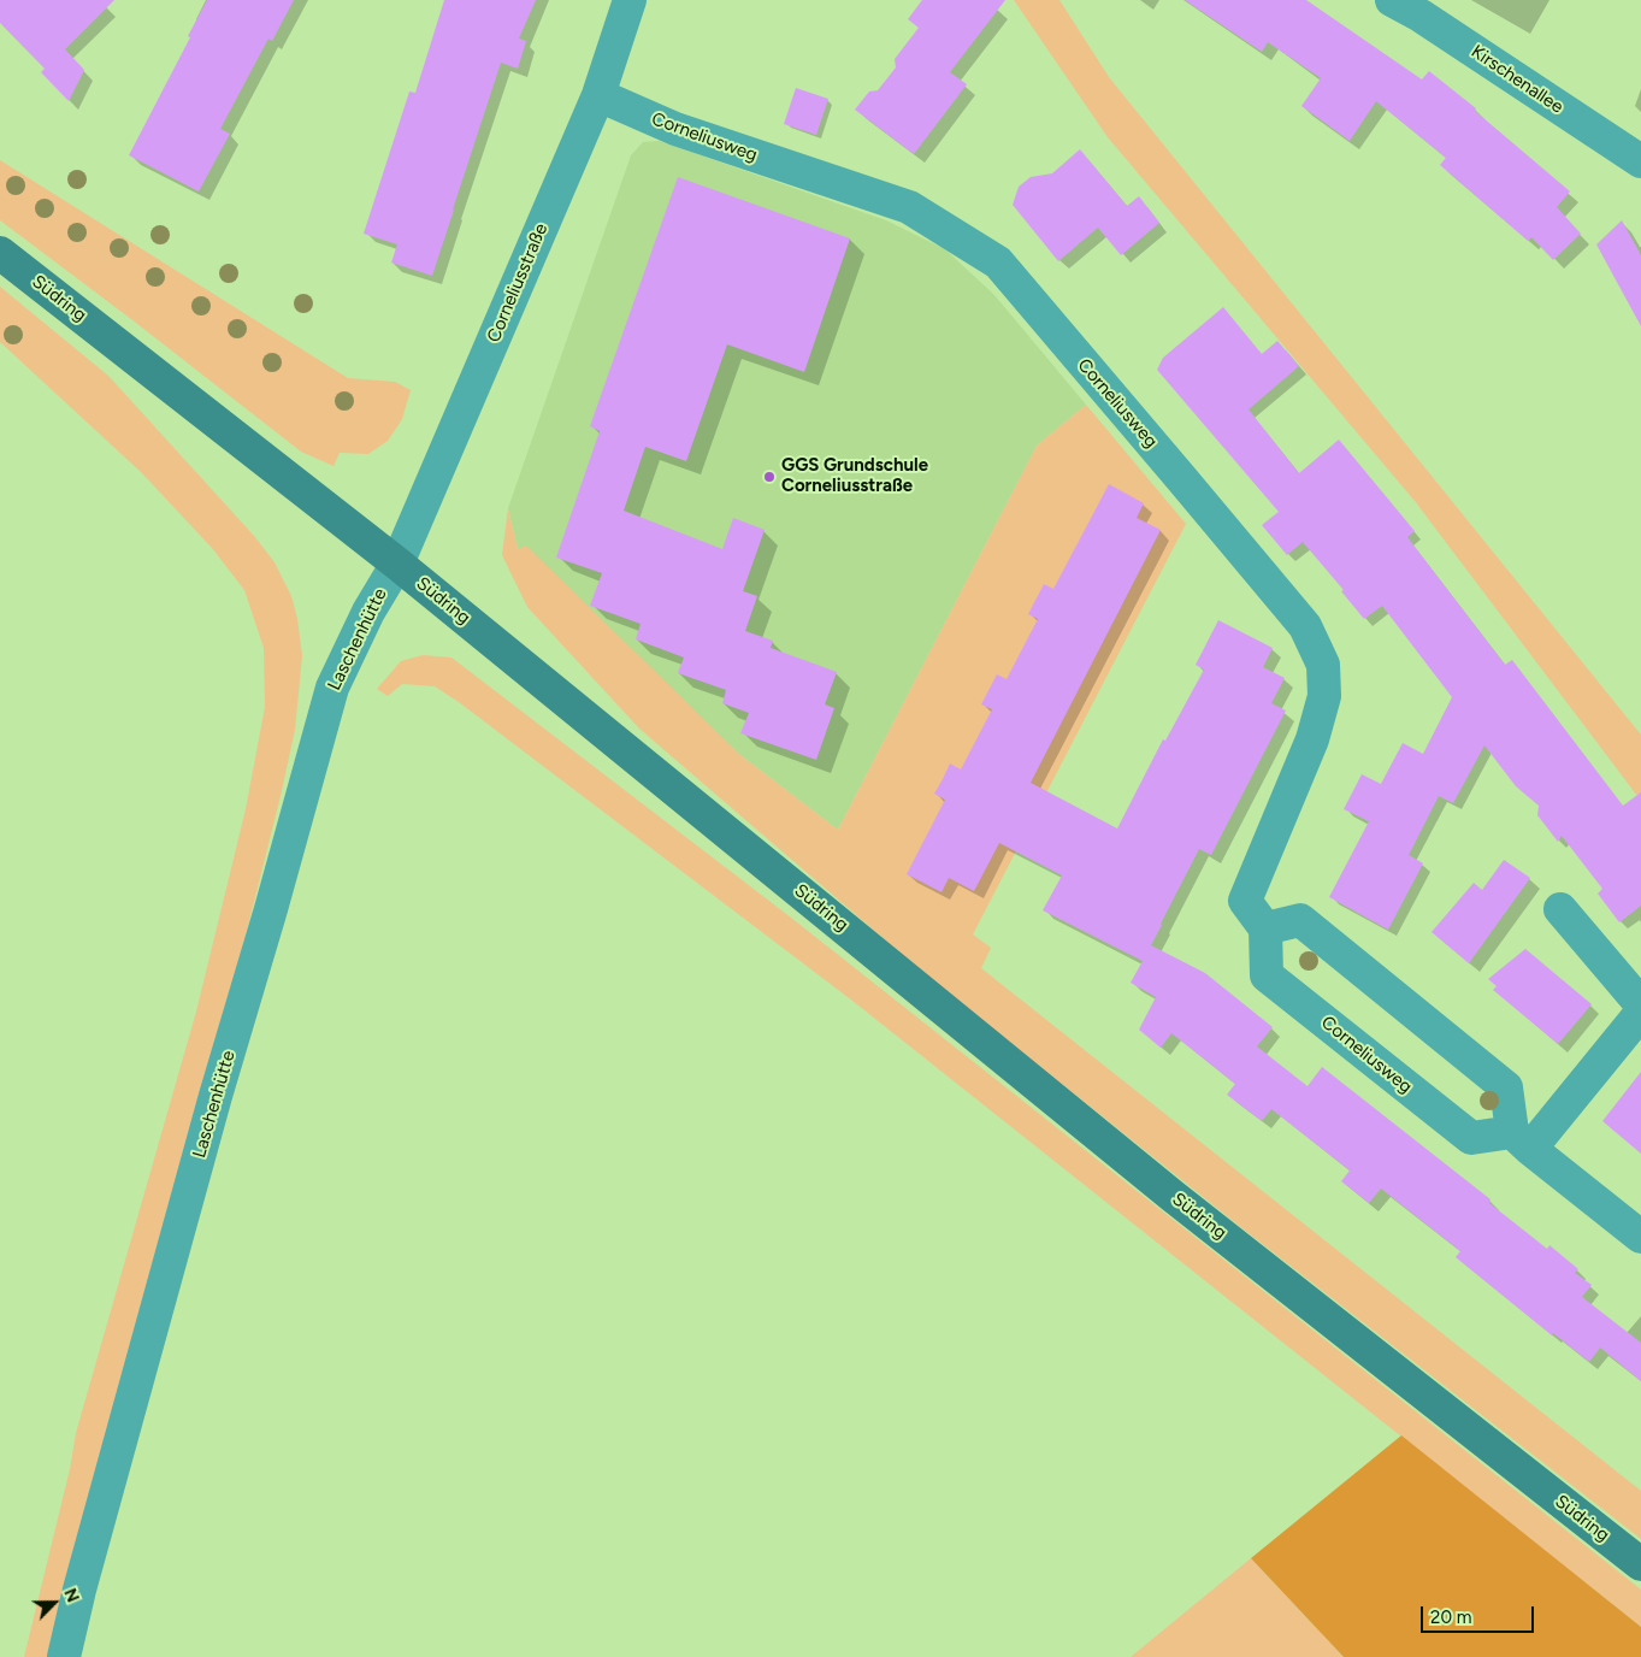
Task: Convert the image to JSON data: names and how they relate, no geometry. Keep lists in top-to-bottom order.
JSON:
{
  "streets": {
    "main road": ["Südring"],
    "street": [
      "Kirschenallee",
      "Corneliusweg",
      "Corneliusstraße",
      "Laschenhütte"
    ]
  },
  "crossings": [
    ["Corneliusweg", "Corneliusstraße"],
    ["Corneliusstraße", "Südring"],
    ["Corneliusstraße", "Laschenhütte"],
    ["Südring", "Laschenhütte"]
  ],
  "places": ["GGS Grundschule Corneliusstraße"],
  "scale_bar": "20 m",
  "north": "top right"
}
